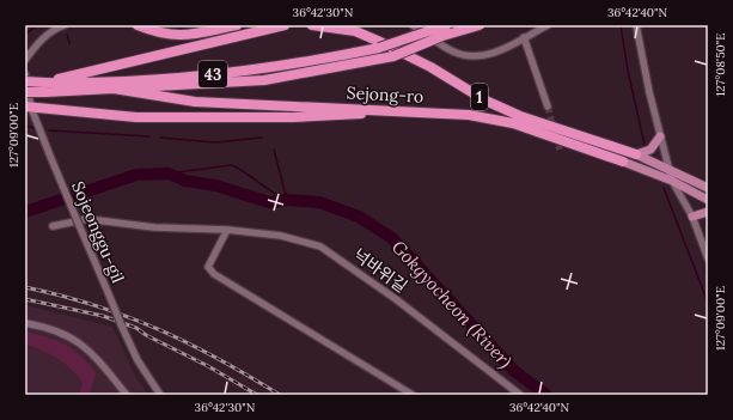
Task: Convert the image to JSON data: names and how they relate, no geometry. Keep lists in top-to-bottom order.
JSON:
{
  "streets": {
    "highway": ["43", "Sejong-ro", "1"],
    "street": ["Sojeonggu-gil", "넉바위길"]
  },
  "crossings": [
    ["43", "Sejong-ro"],
    ["43", "1"],
    ["Sejong-ro", "1"]
  ],
  "water": ["Gokgyocheon (River)"],
  "coordinates": [
    "36°42'30\"N",
    "36°42'40\"N",
    "127°08'50\"E",
    "127°09'00\"E"
  ]
}
